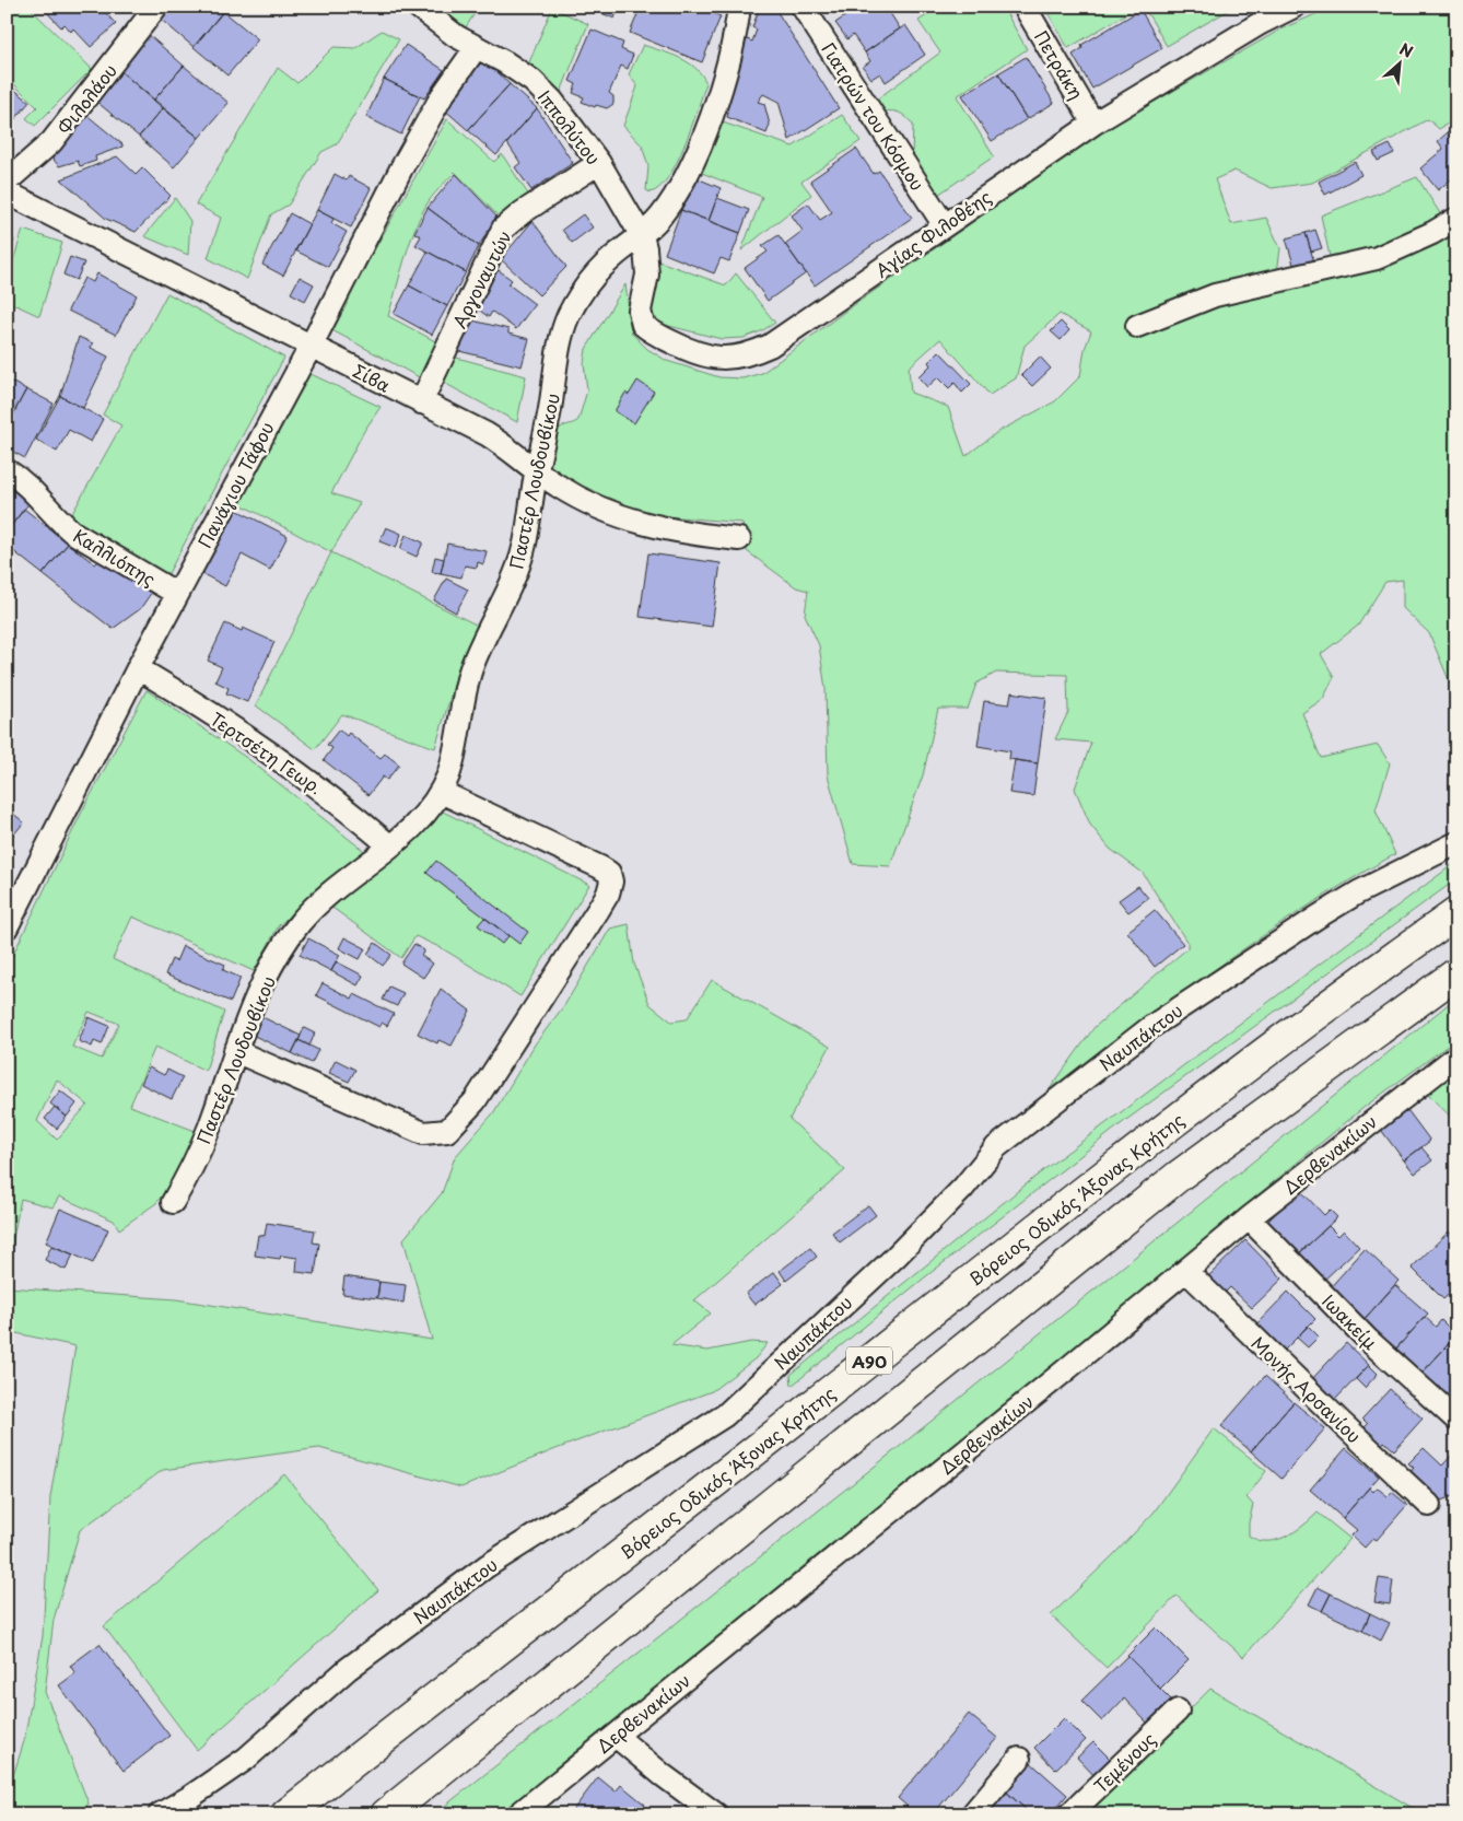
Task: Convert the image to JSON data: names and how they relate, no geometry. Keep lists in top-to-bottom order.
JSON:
{
  "streets": {
    "highway": ["Βόρειος Οδικός Άξονας Κρήτης", "Α90"],
    "street": [
      "Πετράκη",
      "Φιλολάου",
      "Γιατρών του Κόσμου",
      "Ιππολύτου",
      "Αγίας Φιλοθέης",
      "Αργοναυτών",
      "Σίβα",
      "Παστέρ Λουδουβίκου",
      "Πανάγιου Τάφου",
      "Καλλιόπης",
      "Τερτσέτη Γεωρ.",
      "Ναυπάκτου",
      "Δερβενακίων",
      "Ιωακείμ",
      "Μονής Αρσανίου",
      "Τεμένους"
    ]
  },
  "crossings": [
    ["Πετράκη", "Αγίας Φιλοθέης"],
    ["Γιατρών του Κόσμου", "Αγίας Φιλοθέης"],
    ["Ιππολύτου", "Αγίας Φιλοθέης"],
    ["Ιππολύτου", "Αργοναυτών"],
    ["Ιππολύτου", "Παστέρ Λουδουβίκου"],
    ["Ιππολύτου", "Πανάγιου Τάφου"],
    ["Αγίας Φιλοθέης", "Παστέρ Λουδουβίκου"],
    ["Αργοναυτών", "Σίβα"],
    ["Σίβα", "Παστέρ Λουδουβίκου"],
    ["Σίβα", "Πανάγιου Τάφου"],
    ["Παστέρ Λουδουβίκου", "Τερτσέτη Γεωρ."],
    ["Πανάγιου Τάφου", "Καλλιόπης"],
    ["Πανάγιου Τάφου", "Τερτσέτη Γεωρ."],
    ["Δερβενακίων", "Ιωακείμ"],
    ["Δερβενακίων", "Μονής Αρσανίου"]
  ],
  "north": "top right"
}
